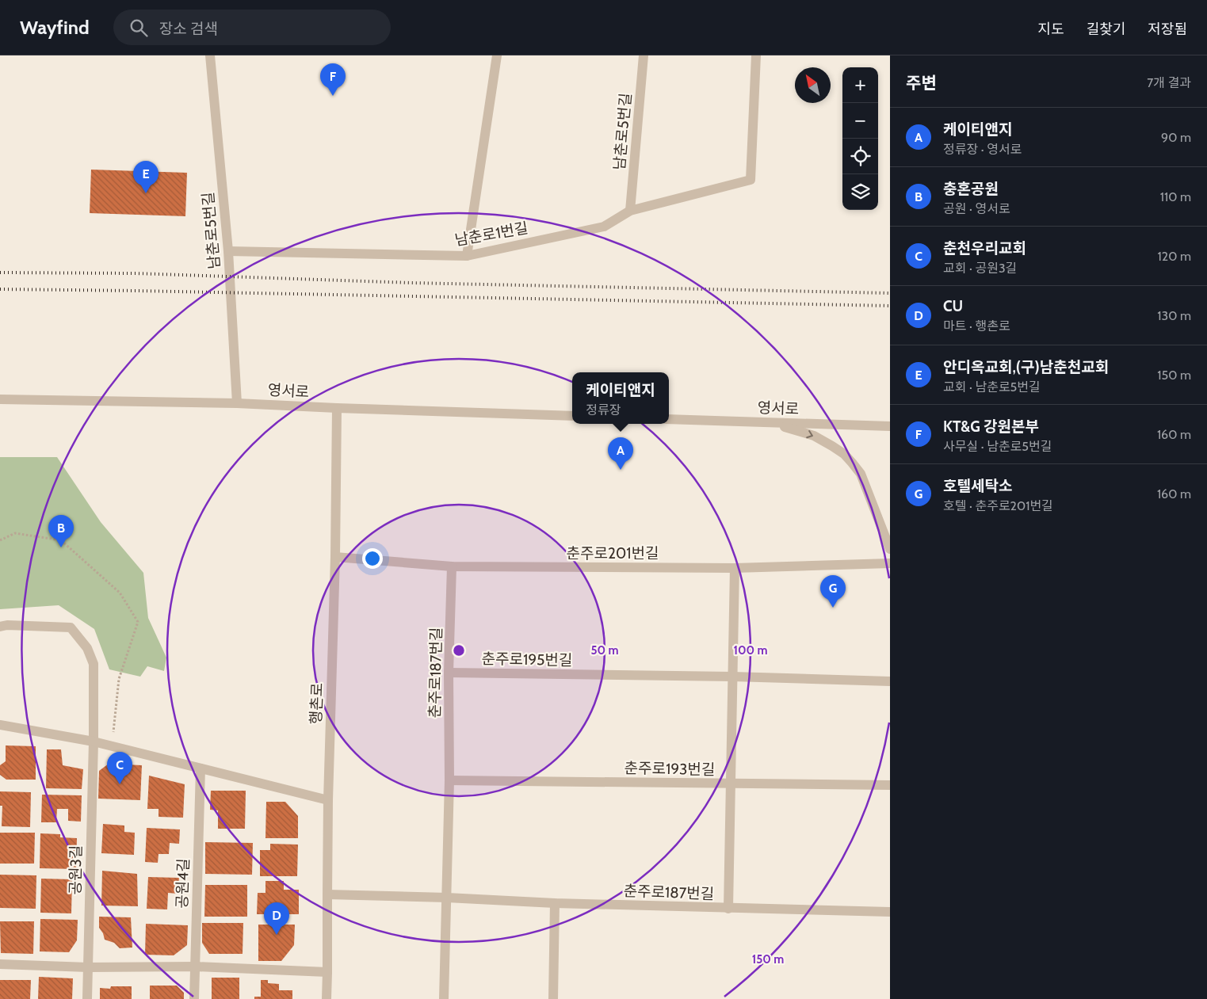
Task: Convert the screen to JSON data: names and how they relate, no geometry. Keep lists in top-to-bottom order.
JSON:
{
  "streets": {
    "street": [
      "남춘로5번길",
      "남춘로1번길",
      "영서로",
      "춘주로201번길",
      "춘주로195번길",
      "춘주로187번길",
      "행촌로",
      "춘주로193번길",
      "공원3길",
      "공원4길"
    ]
  },
  "crossings": [
    ["남춘로5번길", "남춘로1번길"],
    ["남춘로5번길", "영서로"],
    ["영서로", "행촌로"],
    ["춘주로201번길", "춘주로187번길"],
    ["춘주로201번길", "행촌로"],
    ["춘주로195번길", "춘주로187번길"],
    ["춘주로187번길", "행촌로"],
    ["춘주로187번길", "춘주로193번길"]
  ],
  "north": "top left",
  "page": {
    "header": "Wayfind",
    "search": "장소 검색",
    "nav": ["지도", "길찾기", "저장됨"],
    "heading": ["주변", "7개 결과"],
    "pins": [
      "F",
      "E",
      "A",
      "B",
      "G",
      "C",
      "D"
    ],
    "map_buttons": ["+", "−"],
    "list": [
      {
        "mark": "A",
        "name": "케이티앤지",
        "note": "정류장 · 영서로",
        "value": "90 m"
      },
      {
        "mark": "B",
        "name": "충혼공원",
        "note": "공원 · 영서로",
        "value": "110 m"
      },
      {
        "mark": "C",
        "name": "춘천우리교회",
        "note": "교회 · 공원3길",
        "value": "120 m"
      },
      {
        "mark": "D",
        "name": "CU",
        "note": "마트 · 행촌로",
        "value": "130 m"
      },
      {
        "mark": "E",
        "name": "안디옥교회,(구)남춘천교회",
        "note": "교회 · 남춘로5번길",
        "value": "150 m"
      },
      {
        "mark": "F",
        "name": "KT&G 강원본부",
        "note": "사무실 · 남춘로5번길",
        "value": "160 m"
      },
      {
        "mark": "G",
        "name": "호텔세탁소",
        "note": "호텔 · 춘주로201번길",
        "value": "160 m"
      }
    ],
    "popup": ["케이티앤지", "정류장"]
  },
  "rings": ["50 m", "100 m", "150 m"]
}
